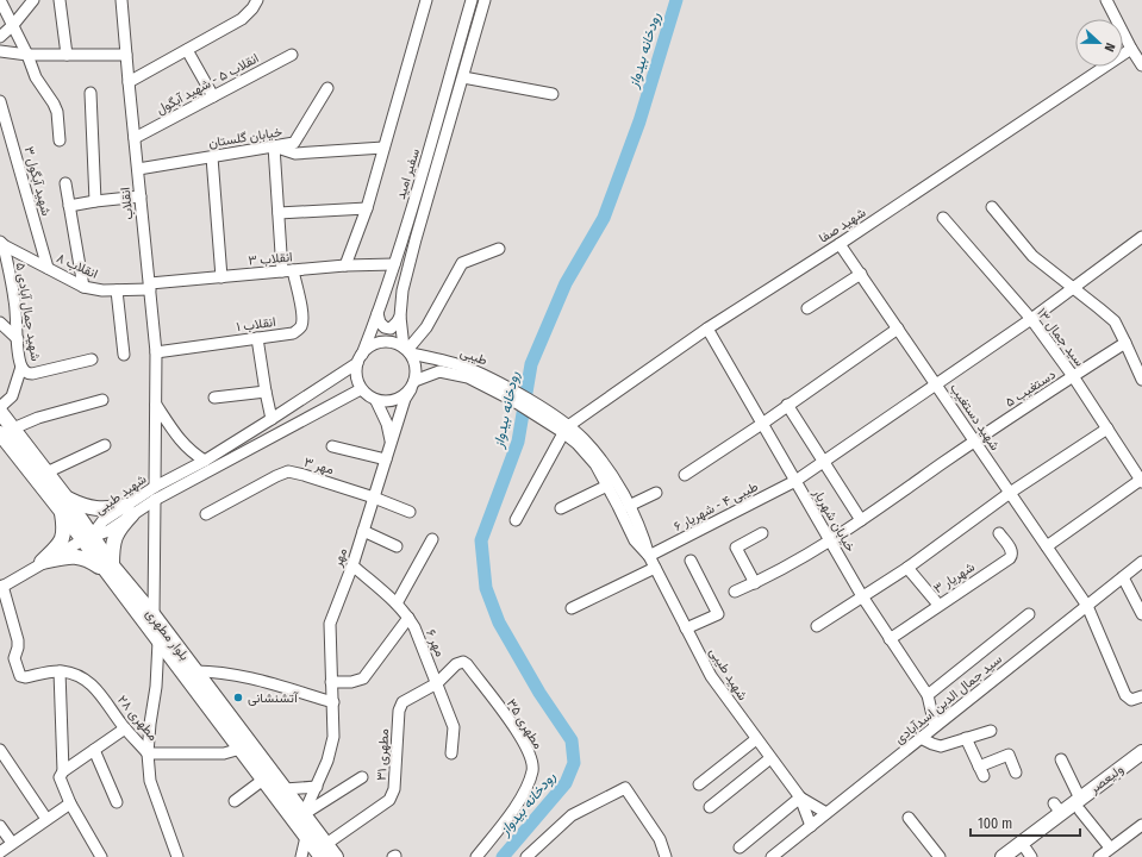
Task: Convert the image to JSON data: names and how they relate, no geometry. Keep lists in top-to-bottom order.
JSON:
{
  "streets": {
    "main road": ["بلوار مطهری", "ولیعصر"],
    "street": [
      "انقلاب ۵ - شهید آبگول",
      "خیابان گلستان",
      "سفیر امید",
      "شهید آبگول ۳",
      "انقلاب",
      "شهید صفا",
      "انقلاب ۳",
      "انقلاب ۸",
      "شهید جمال آبادی ۵",
      "انقلاب ۱",
      "سید جمال ۱۳",
      "طیبی",
      "دستغیب ۵",
      "شهید دستغیب",
      "مهر ۳",
      "شهید طیبی",
      "طیبی ۴ - شهریار ۶",
      "خیابان شهریار",
      "مهر",
      "شهریار ۳",
      "مهر ۶",
      "سید جمال الدین اسدآبادی",
      "مطهری ۲۸",
      "مطهری ۳۵",
      "مطهری ۳۱"
    ]
  },
  "crossings": [
    ["انقلاب ۵ - شهید آبگول", "انقلاب"],
    ["خیابان گلستان", "انقلاب"],
    ["خیابان گلستان", "انقلاب ۱"],
    ["سفیر امید", "انقلاب ۳"],
    ["سفیر امید", "طیبی"],
    ["سفیر امید", "شهید طیبی"],
    ["سفیر امید", "مهر"],
    ["شهید آبگول ۳", "انقلاب ۸"],
    ["انقلاب", "انقلاب ۳"],
    ["انقلاب", "انقلاب ۸"],
    ["انقلاب", "انقلاب ۱"],
    ["انقلاب", "شهید طیبی"],
    ["شهید صفا", "شهید دستغیب"],
    ["شهید صفا", "شهید طیبی"],
    ["شهید صفا", "خیابان شهریار"],
    ["انقلاب ۳", "انقلاب ۸"],
    ["انقلاب ۳", "انقلاب ۱"],
    ["انقلاب ۸", "شهید جمال آبادی ۵"],
    ["سید جمال ۱۳", "دستغیب ۵"],
    ["سید جمال ۱۳", "طیبی ۴ - شهریار ۶"],
    ["طیبی", "شهید طیبی"],
    ["طیبی", "مهر"],
    ["دستغیب ۵", "شهید دستغیب"],
    ["دستغیب ۵", "خیابان شهریار"],
    ["شهید دستغیب", "طیبی ۴ - شهریار ۶"],
    ["شهید دستغیب", "سید جمال الدین اسدآبادی"],
    ["مهر ۳", "مهر"],
    ["شهید طیبی", "طیبی ۴ - شهریار ۶"],
    ["شهید طیبی", "مهر"],
    ["شهید طیبی", "بلوار مطهری"],
    ["شهید طیبی", "سید جمال الدین اسدآبادی"],
    ["شهید طیبی", "مطهری ۲۸"],
    ["طیبی ۴ - شهریار ۶", "خیابان شهریار"],
    ["خیابان شهریار", "شهریار ۳"],
    ["خیابان شهریار", "سید جمال الدین اسدآبادی"],
    ["مهر", "بلوار مطهری"],
    ["مهر", "مهر ۶"],
    ["بلوار مطهری", "مطهری ۲۸"],
    ["بلوار مطهری", "مطهری ۳۱"],
    ["مهر ۶", "مطهری ۳۵"],
    ["مهر ۶", "مطهری ۳۱"],
    ["مطهری ۳۵", "مطهری ۳۱"]
  ],
  "water": ["رودخانه بیدواز"],
  "places": ["آتشنشانی"],
  "scale_bar": "100 m",
  "north": "right"
}
